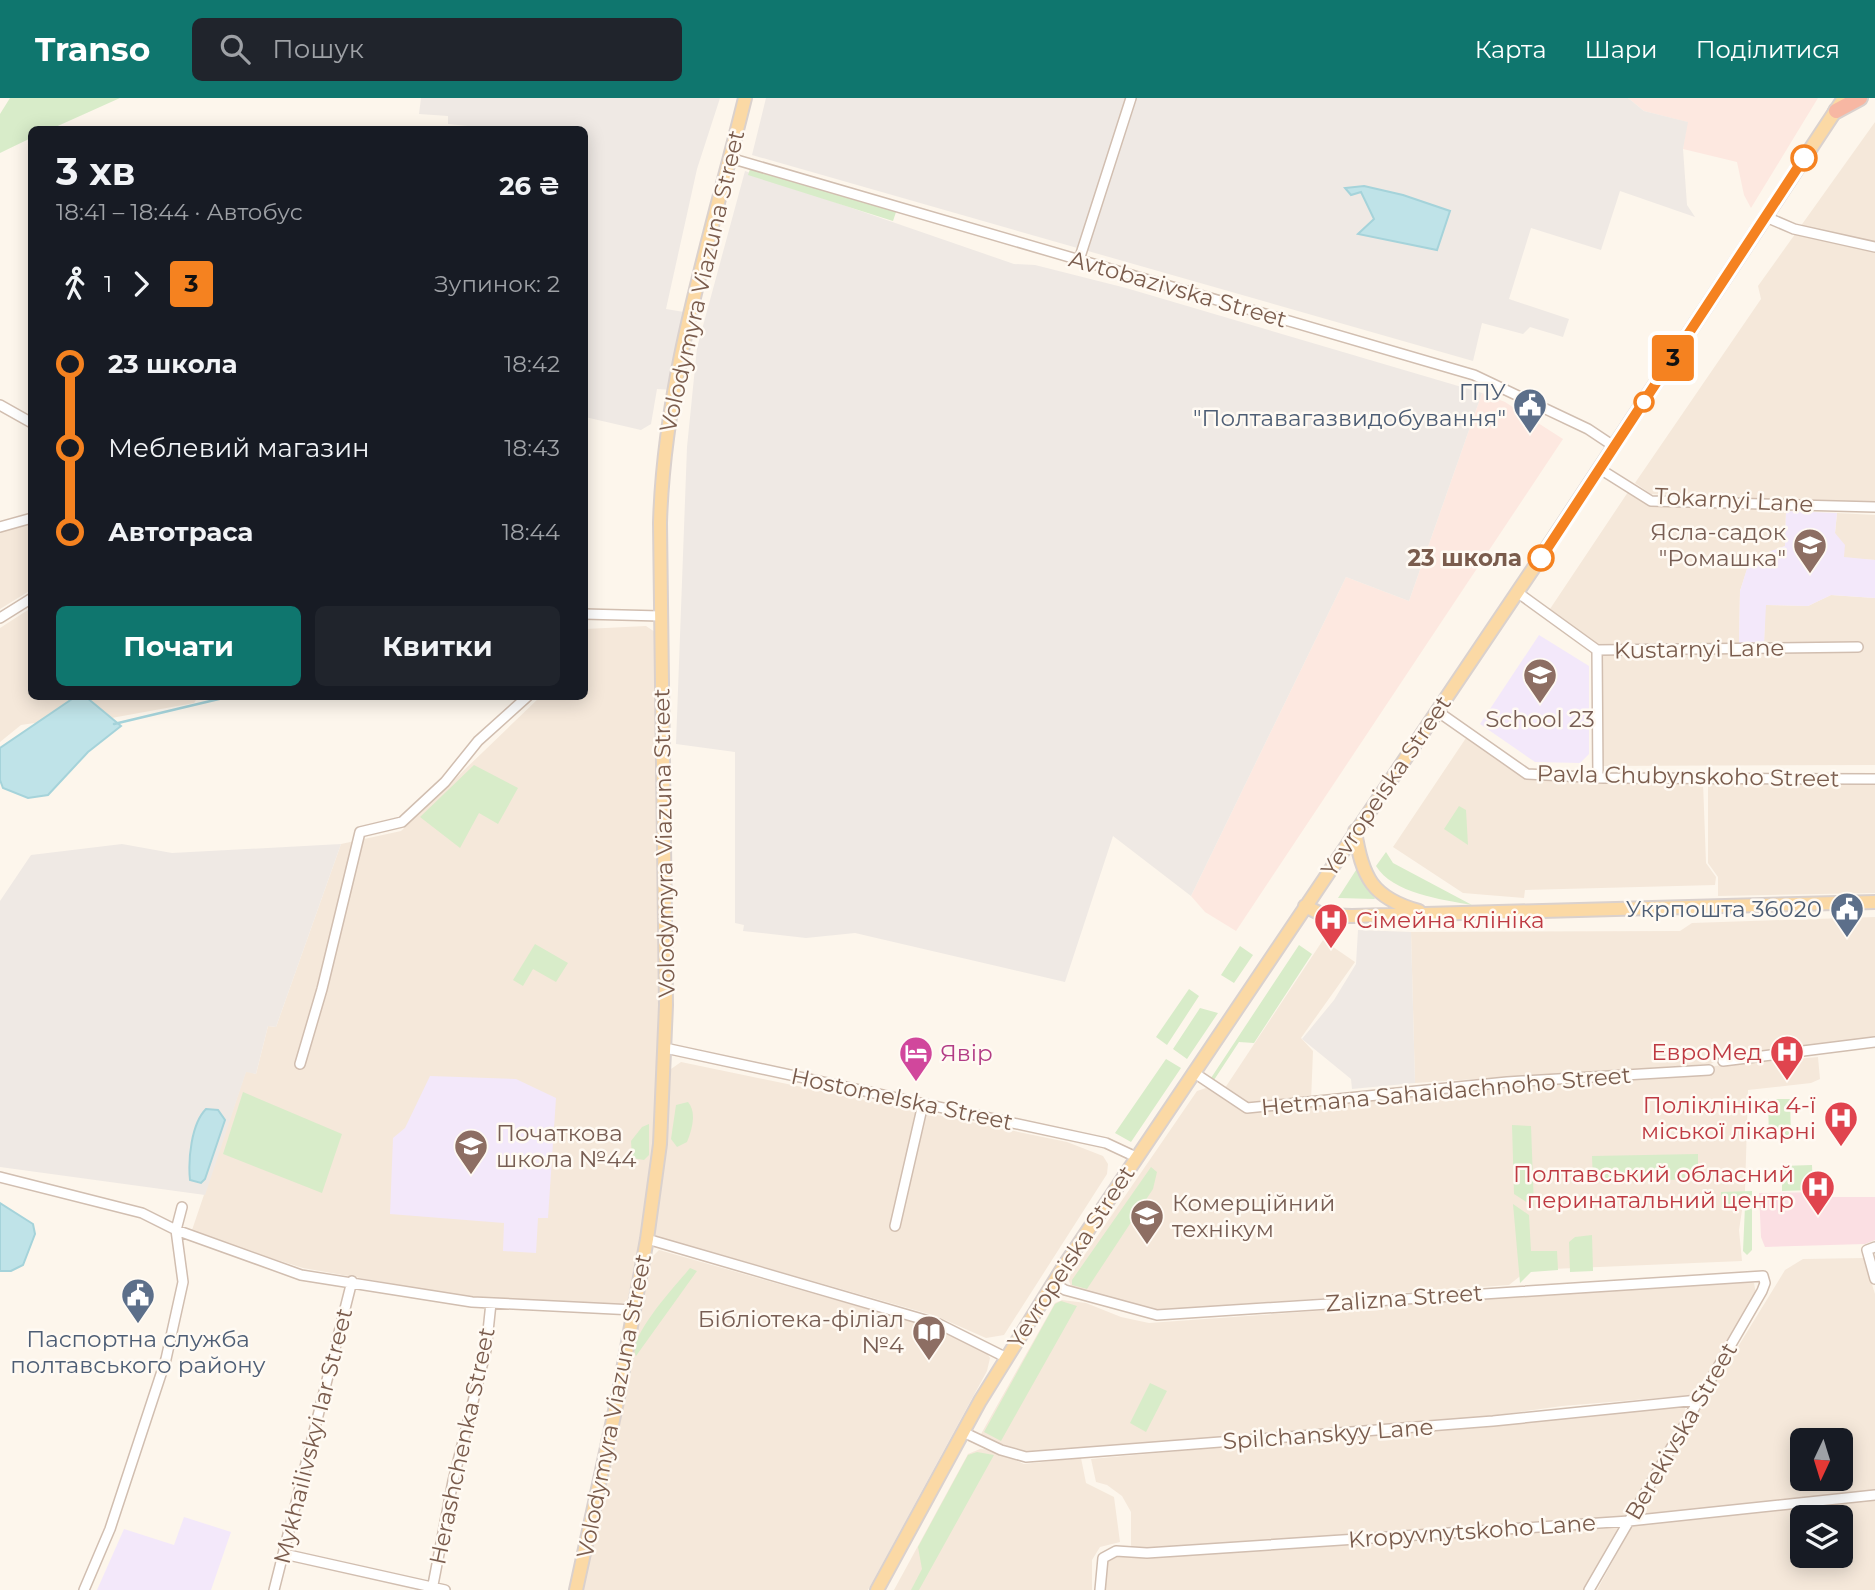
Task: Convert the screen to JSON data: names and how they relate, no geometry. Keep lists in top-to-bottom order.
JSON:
{
  "streets": {
    "main road": ["Volodymyra Viazuna Street", "Yevropeiska Street"],
    "street": [
      "Avtobazivska Street",
      "Tokarnyi Lane",
      "Kustarnyi Lane",
      "Pavla Chubynskoho Street",
      "Hetmana Sahaidachnoho Street",
      "Hostomelska Street",
      "Zalizna Street",
      "Berekivska Street",
      "Spilchanskyy Lane",
      "Mykhailivskyi Iar Street",
      "Herashchenka Street",
      "Kropyvnytskoho Lane"
    ]
  },
  "crossings": [
    ["Volodymyra Viazuna Street", "Avtobazivska Street"],
    ["Volodymyra Viazuna Street", "Hostomelska Street"],
    ["Avtobazivska Street", "Yevropeiska Street"],
    ["Tokarnyi Lane", "Yevropeiska Street"],
    ["Kustarnyi Lane", "Yevropeiska Street"],
    ["Pavla Chubynskoho Street", "Yevropeiska Street"],
    ["Yevropeiska Street", "Hetmana Sahaidachnoho Street"],
    ["Yevropeiska Street", "Hostomelska Street"],
    ["Yevropeiska Street", "Zalizna Street"],
    ["Yevropeiska Street", "Spilchanskyy Lane"],
    ["Zalizna Street", "Berekivska Street"],
    ["Berekivska Street", "Spilchanskyy Lane"],
    ["Berekivska Street", "Kropyvnytskoho Lane"]
  ],
  "places": {
    "public building": ["ГПУ \"Полтавагазвидобування\"", "Укрпошта 36020", "Паспортна служба полтавського району"],
    "other": ["23 школа"],
    "school or university": [
      "Ясла-садок \"Ромашка\"",
      "School 23",
      "Початкова школа №44",
      "Комерційний технікум"
    ],
    "hospital": [
      "Сімейна клініка",
      "ЕвроМед",
      "Поліклініка 4-ї міської лікарні",
      "Полтавський обласний перинатальний центр"
    ],
    "hotel": ["Явір"],
    "library": ["Бібліотека-філіал №4"]
  },
  "lines": ["bus line 3"],
  "north": "bottom",
  "page": {
    "header": "Transo",
    "search": "Пошук",
    "nav": ["Карта", "Шари", "Поділитися"],
    "on_map": "3",
    "heading": ["3 хв", "18:41 – 18:44 · Автобус", "26 ₴"],
    "legs": ["1", "3", "Зупинок: 2"],
    "list": [
      {
        "name": "23 школа",
        "value": "18:42"
      },
      {
        "name": "Меблевий магазин",
        "value": "18:43"
      },
      {
        "name": "Автотраса",
        "value": "18:44"
      }
    ],
    "buttons": ["Почати", "Квитки"]
  }
}
